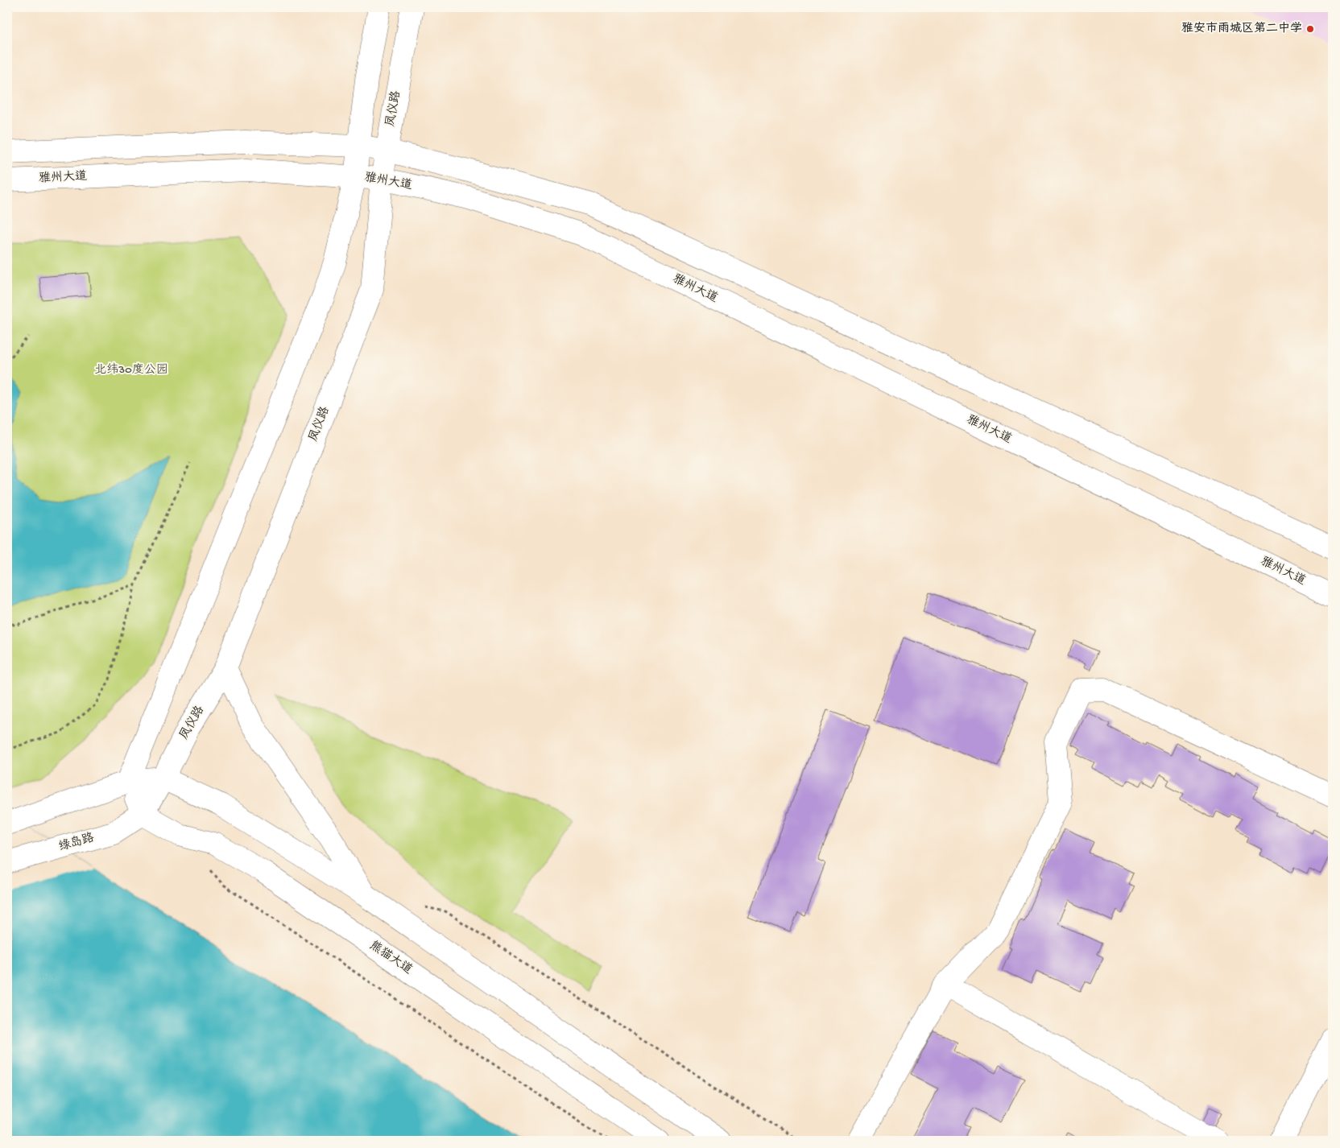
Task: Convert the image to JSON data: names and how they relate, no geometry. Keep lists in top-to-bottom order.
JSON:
{
  "streets": {
    "main road": [
      "凤仪路",
      "雅州大道",
      "绿岛路",
      "熊猫大道"
    ]
  },
  "crossings": [
    ["凤仪路", "雅州大道"],
    ["凤仪路", "绿岛路"],
    ["凤仪路", "熊猫大道"],
    ["绿岛路", "熊猫大道"]
  ],
  "parks": ["北纬30度公园"],
  "places": ["雅安市雨城区第二中学"]
}
